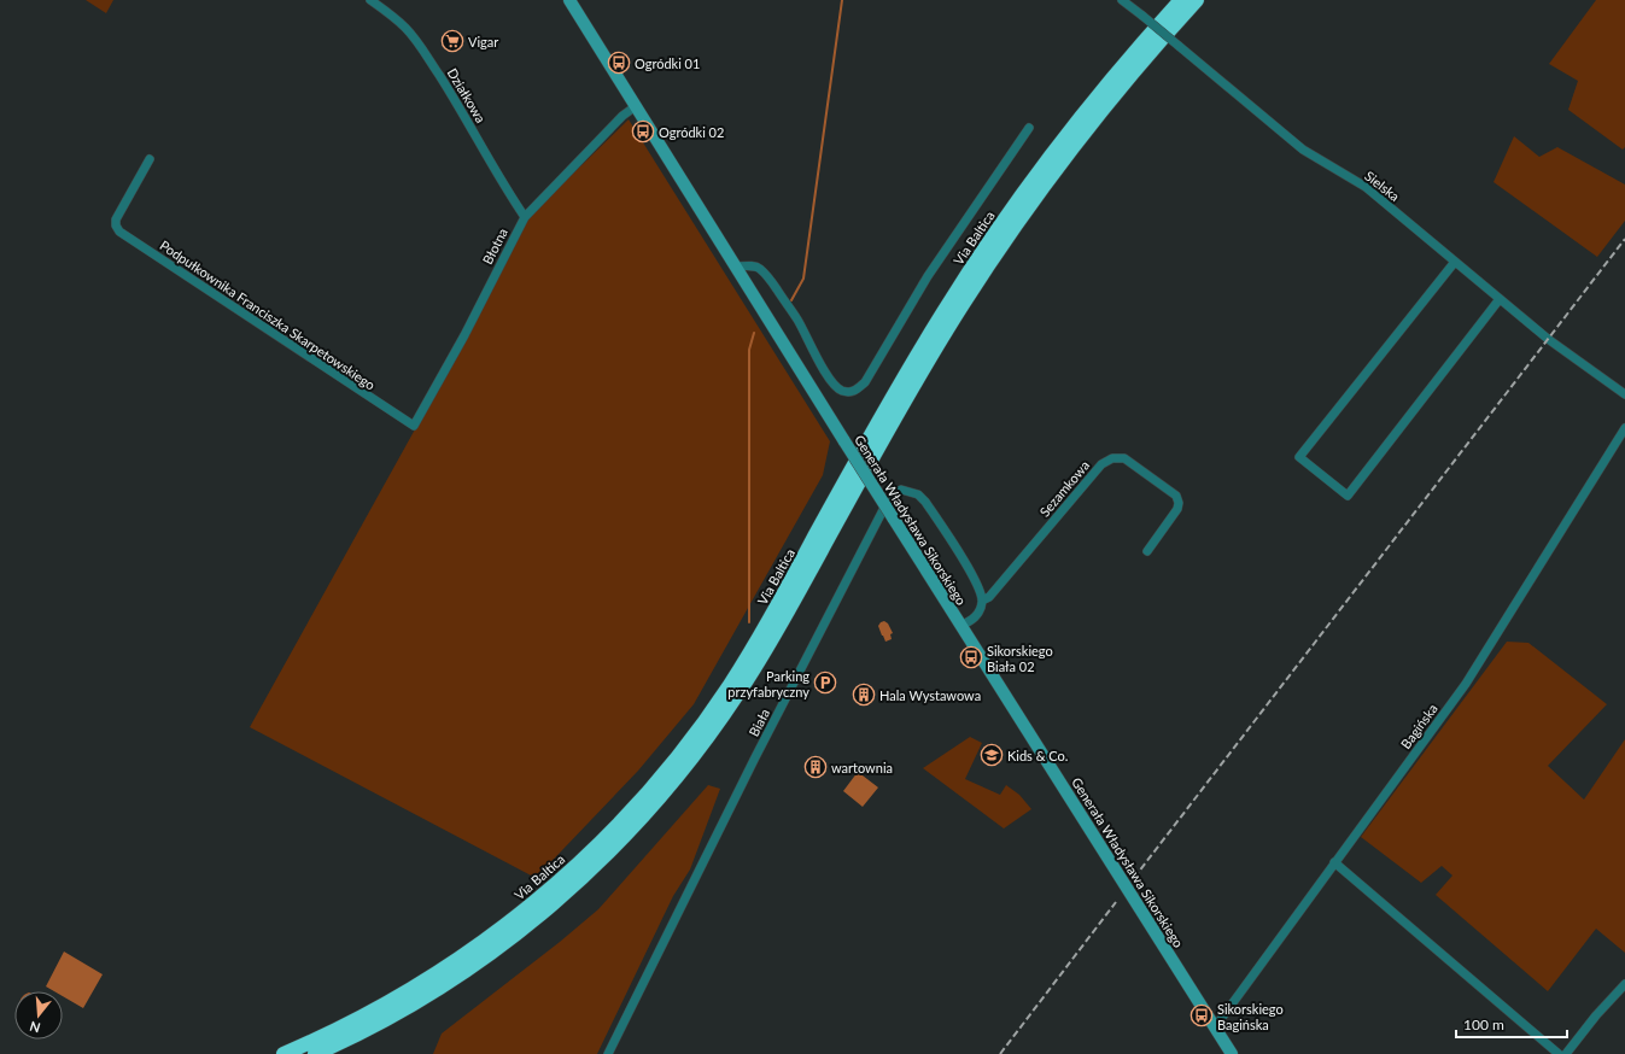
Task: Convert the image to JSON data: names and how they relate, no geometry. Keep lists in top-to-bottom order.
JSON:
{
  "streets": {
    "highway": ["Via Baltica"],
    "street": [
      "Działkowa",
      "Sielska",
      "Błotna",
      "Podpułkownika Franciszka Skarpetowskiego",
      "Sezamkowa",
      "Generała Władysława Sikorskiego",
      "Biała",
      "Bagińska"
    ]
  },
  "crossings": [
    ["Działkowa", "Błotna"],
    ["Błotna", "Podpułkownika Franciszka Skarpetowskiego"],
    ["Błotna", "Generała Władysława Sikorskiego"],
    ["Sezamkowa", "Biała"],
    ["Generała Władysława Sikorskiego", "Bagińska"]
  ],
  "places": {
    "supermarket": ["Vigar"],
    "bus stop": [
      "Ogródki 01",
      "Ogródki 02",
      "Sikorskiego Biała 02",
      "Sikorskiego Bagińska"
    ],
    "parking": ["Parking przyfabryczny"],
    "building": ["Hala Wystawowa", "wartownia"],
    "school or university": ["Kids & Co."]
  },
  "scale_bar": "100 m",
  "north": "bottom"
}
